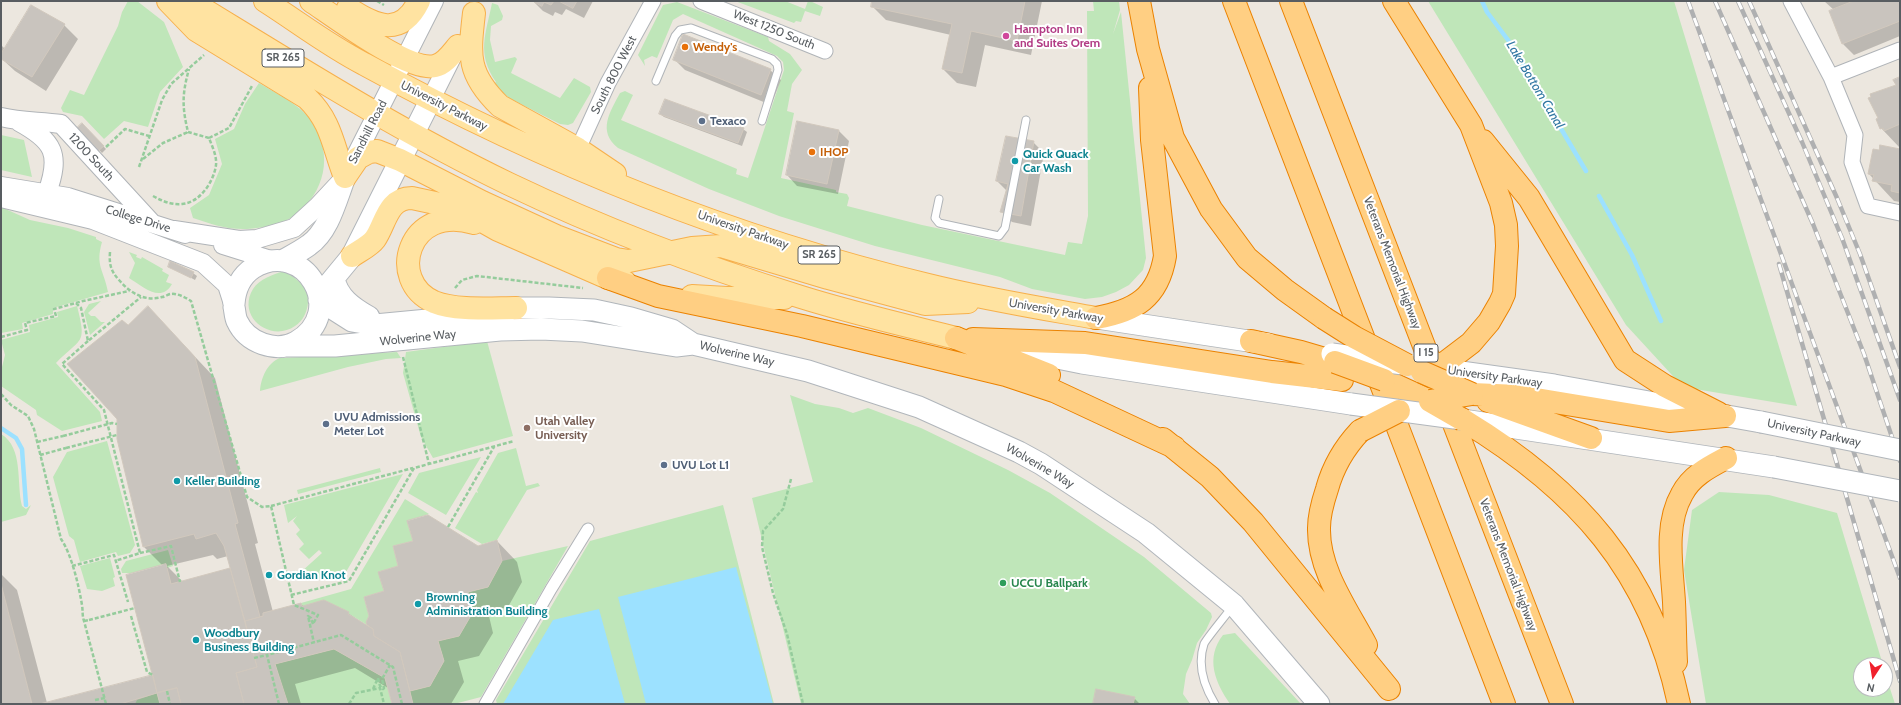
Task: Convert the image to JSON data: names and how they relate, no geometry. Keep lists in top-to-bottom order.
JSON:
{
  "streets": {
    "highway": ["Veterans Memorial Highway", "I 15"],
    "main road": ["SR 265", "University Parkway", "Wolverine Way"],
    "street": [
      "West 1250 South",
      "South 800 West",
      "Sandhill Road",
      "1200 South",
      "College Drive"
    ]
  },
  "crossings": [
    ["SR 265", "Sandhill Road"],
    ["University Parkway", "Sandhill Road"],
    ["Sandhill Road", "College Drive"],
    ["1200 South", "College Drive"],
    ["College Drive", "Wolverine Way"]
  ],
  "water": ["Lake Bottom Canal"],
  "places": [
    "Hampton Inn and Suites Orem",
    "Wendy's",
    "Texaco",
    "IHOP",
    "Quick Quack Car Wash",
    "UVU Admissions Meter Lot",
    "Utah Valley University",
    "UVU Lot L1",
    "Keller Building",
    "Gordian Knot",
    "UCCU Ballpark",
    "Browning Administration Building",
    "Woodbury Business Building"
  ],
  "north": "bottom"
}
